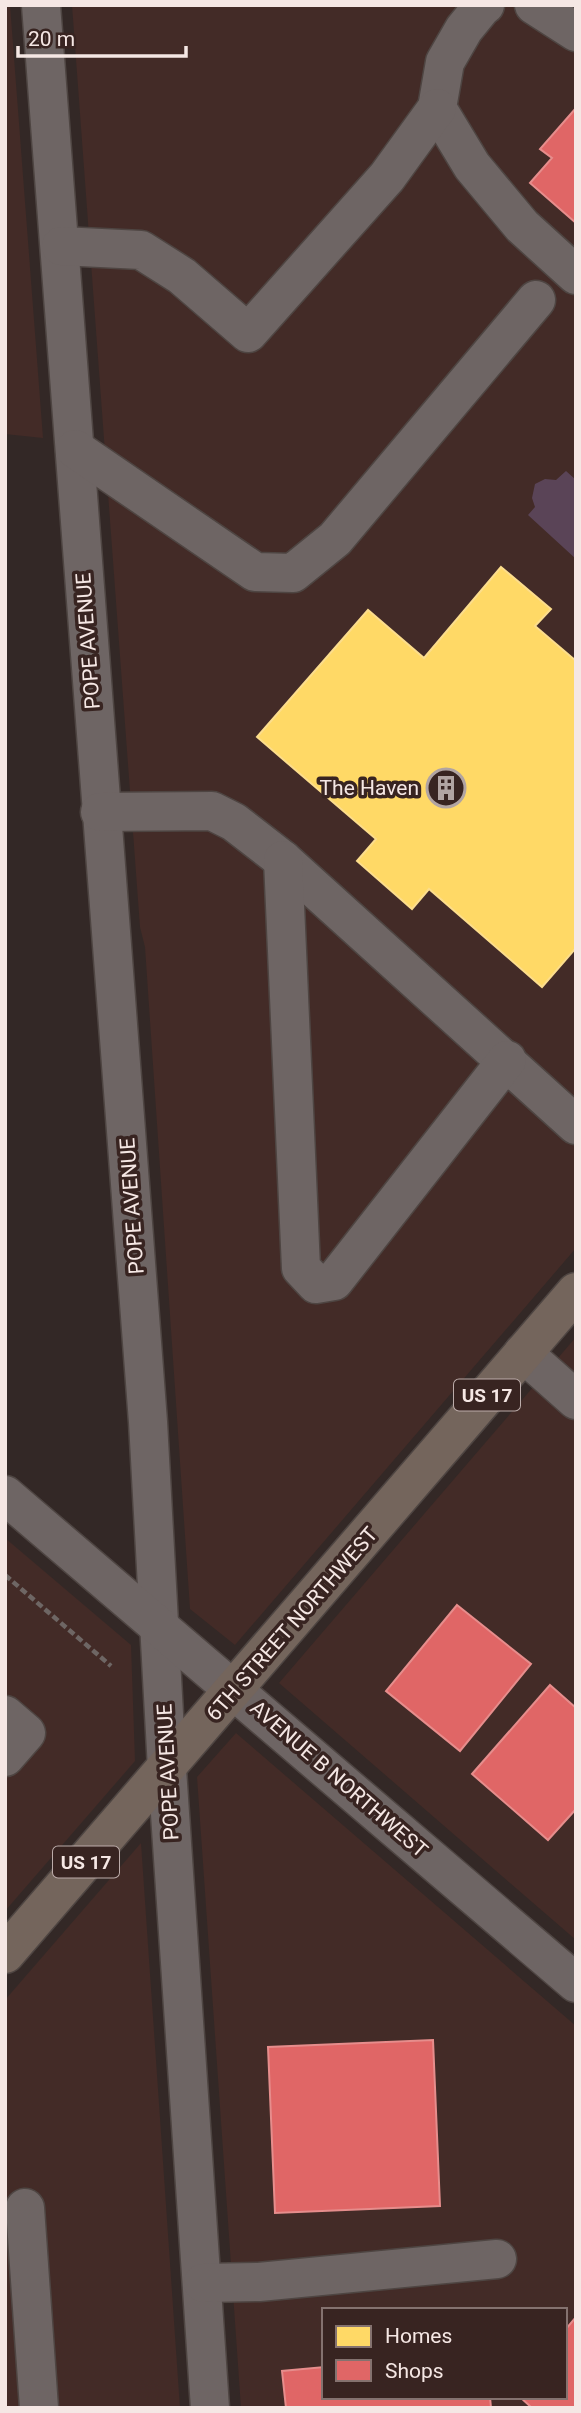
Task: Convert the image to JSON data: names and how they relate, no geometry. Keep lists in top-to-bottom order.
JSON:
{
  "streets": {
    "highway": ["US 17", "6TH STREET NORTHWEST"],
    "street": ["POPE AVENUE", "AVENUE B NORTHWEST"]
  },
  "crossings": [
    ["POPE AVENUE", "6TH STREET NORTHWEST"],
    ["POPE AVENUE", "AVENUE B NORTHWEST"],
    ["6TH STREET NORTHWEST", "AVENUE B NORTHWEST"]
  ],
  "places": {
    "building": ["The Haven"]
  },
  "legend": ["Homes", "Shops"],
  "scale_bar": "20 m"
}
